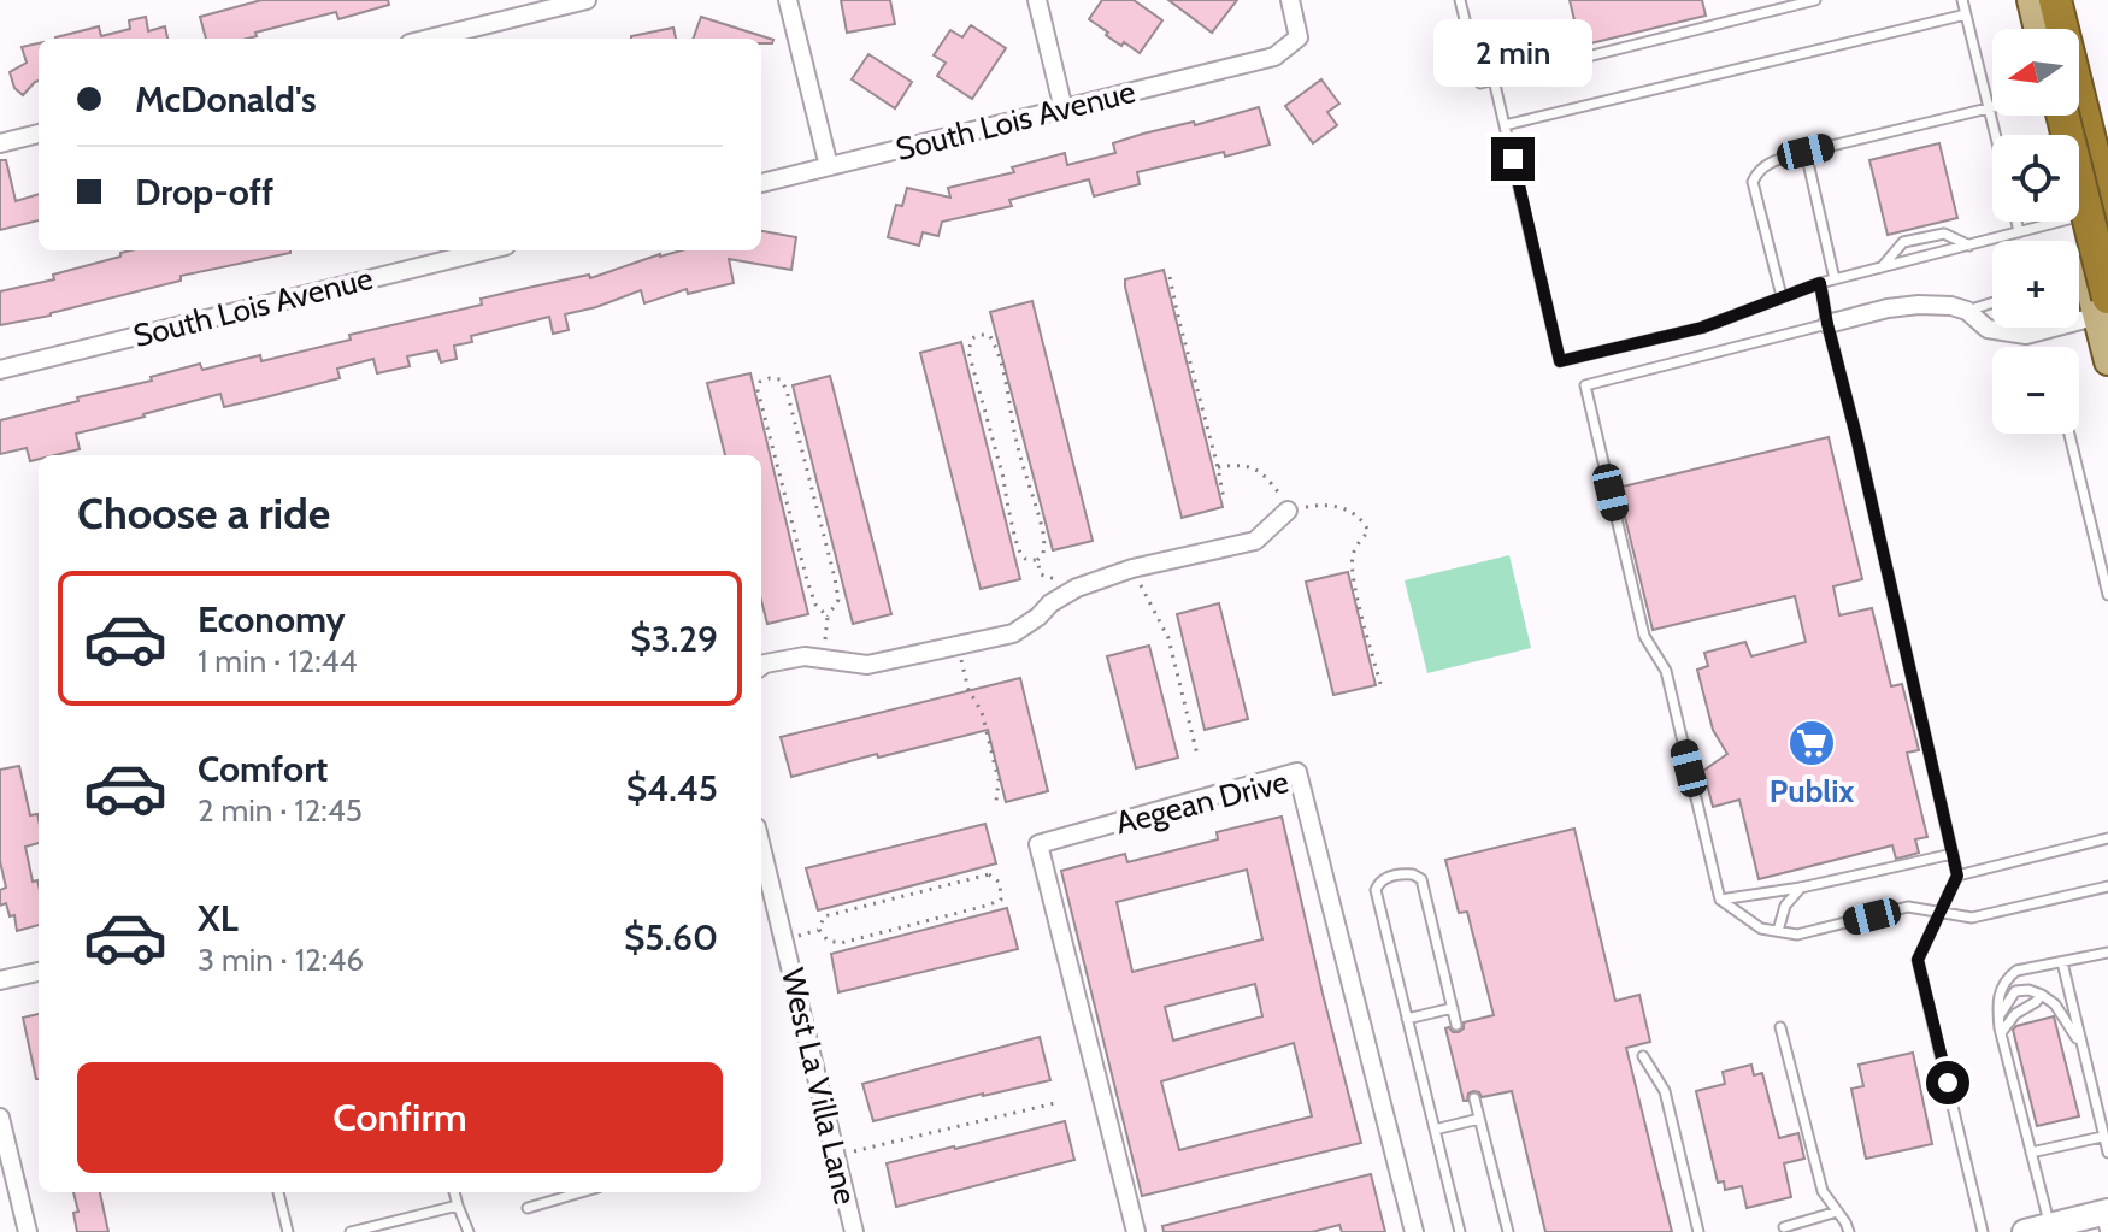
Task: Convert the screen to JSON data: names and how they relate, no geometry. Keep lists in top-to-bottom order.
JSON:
{
  "streets": {
    "street": ["South Lois Avenue", "Aegean Drive", "West La Villa Lane"]
  },
  "places": {
    "supermarket": ["Publix"]
  },
  "north": "left",
  "page": {
    "bubble": "2 min",
    "map_buttons": ["+", "−"],
    "banner": ["McDonald's", "Drop-off"],
    "heading": "Choose a ride",
    "list": [
      {
        "name": "Economy",
        "note": "1 min · 12:44",
        "value": "$3.29"
      },
      {
        "name": "Comfort",
        "note": "2 min · 12:45",
        "value": "$4.45"
      },
      {
        "name": "XL",
        "note": "3 min · 12:46",
        "value": "$5.60"
      }
    ],
    "buttons": "Confirm"
  }
}
